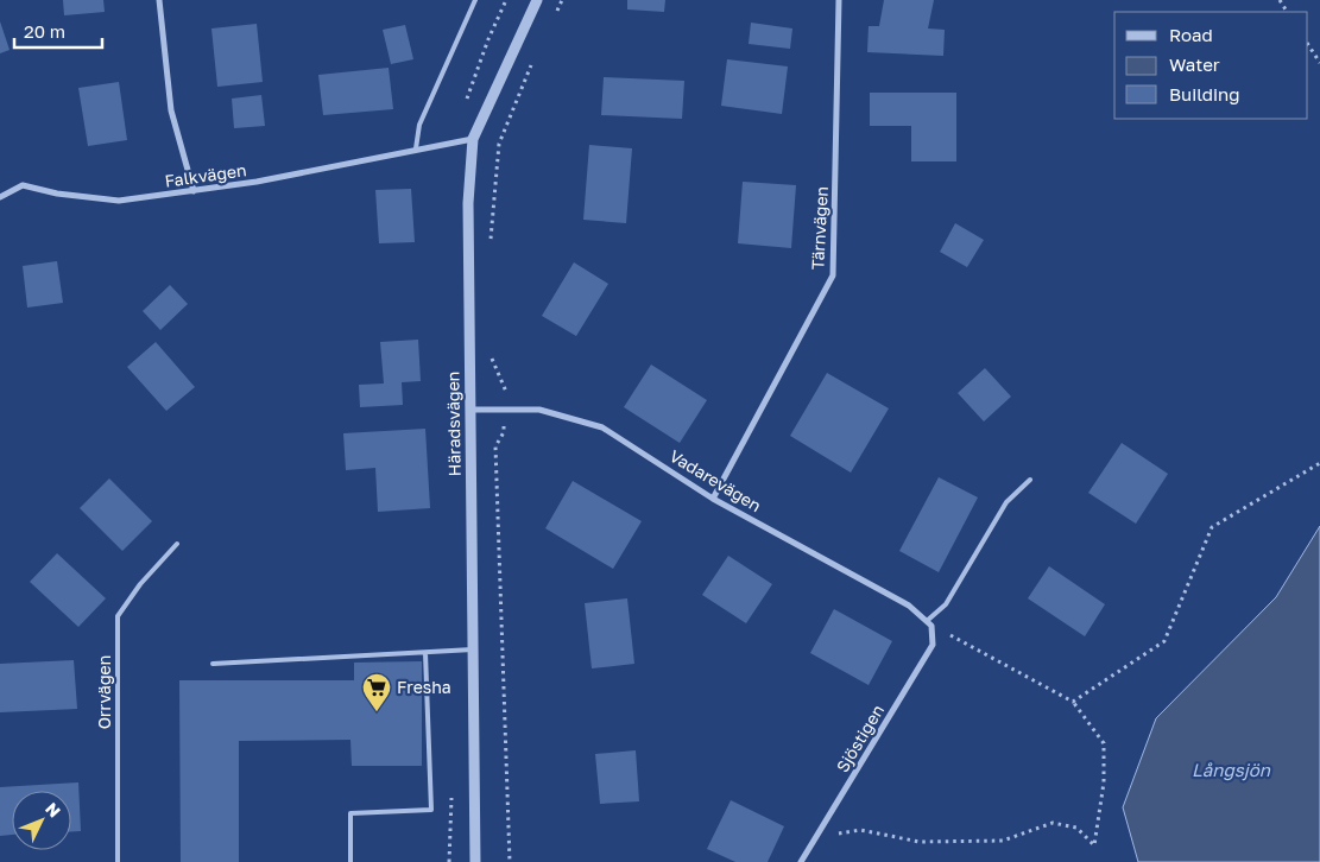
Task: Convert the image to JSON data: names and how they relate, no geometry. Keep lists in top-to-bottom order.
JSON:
{
  "streets": {
    "street": [
      "Falkvägen",
      "Tärnvägen",
      "Häradsvägen",
      "Vadarevägen",
      "Sjöstigen"
    ],
    "lane": ["Orrvägen"]
  },
  "crossings": [
    ["Falkvägen", "Häradsvägen"],
    ["Tärnvägen", "Vadarevägen"],
    ["Häradsvägen", "Vadarevägen"],
    ["Vadarevägen", "Sjöstigen"]
  ],
  "water": ["Långsjön"],
  "places": {
    "supermarket": ["Fresha"]
  },
  "legend": ["Road", "Water", "Building"],
  "scale_bar": "20 m",
  "north": "top right"
}
